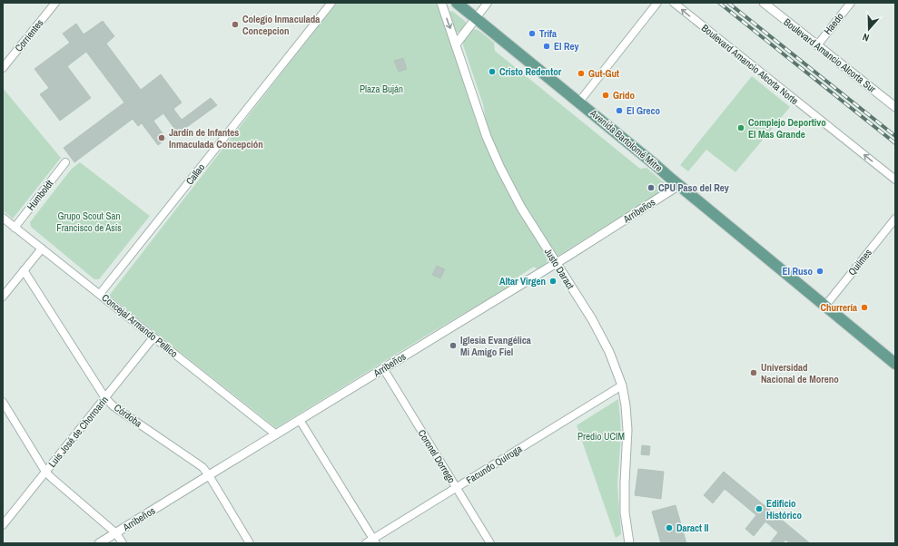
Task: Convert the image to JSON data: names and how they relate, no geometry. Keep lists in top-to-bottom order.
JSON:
{
  "streets": {
    "main road": ["Avenida Bartolomé Mitre"],
    "street": [
      "Haedo",
      "Corrientes",
      "Boulevard Amancio Alcorta Sur",
      "Boulevard Amancio Alcorta Norte",
      "Callao",
      "Humboldt",
      "Arribeños",
      "Quilmes",
      "Justo Daract",
      "Concejal Armando Pellico",
      "Córdoba",
      "Luis José de Chorroarín",
      "Coronel Dorrego",
      "Facundo Quiroga"
    ]
  },
  "crossings": [
    ["Haedo", "Boulevard Amancio Alcorta Sur"],
    ["Avenida Bartolomé Mitre", "Arribeños"],
    ["Avenida Bartolomé Mitre", "Quilmes"],
    ["Callao", "Concejal Armando Pellico"],
    ["Humboldt", "Concejal Armando Pellico"],
    ["Arribeños", "Justo Daract"],
    ["Arribeños", "Concejal Armando Pellico"],
    ["Arribeños", "Córdoba"],
    ["Arribeños", "Coronel Dorrego"],
    ["Justo Daract", "Facundo Quiroga"],
    ["Concejal Armando Pellico", "Luis José de Chorroarín"],
    ["Córdoba", "Luis José de Chorroarín"],
    ["Coronel Dorrego", "Facundo Quiroga"]
  ],
  "one_way": ["Boulevard Amancio Alcorta Norte"],
  "parks": ["Plaza Buján", "Grupo Scout San Francisco de Asís", "Predio UCIM"],
  "places": [
    "Colegio Inmaculada Concepcion",
    "Trifa",
    "El Rey",
    "Cristo Redentor",
    "Gut-Gut",
    "Grido",
    "El Greco",
    "Complejo Deportivo El Mas Grande",
    "Jardín de Infantes Inmaculada Concepción",
    "CPU Paso del Rey",
    "El Ruso",
    "Altar Virgen",
    "Churrería",
    "Iglesia Evangélica Mi Amigo Fiel",
    "Universidad Nacional de Moreno",
    "Edificio Histórico",
    "Daract II"
  ],
  "north": "bottom"
}
